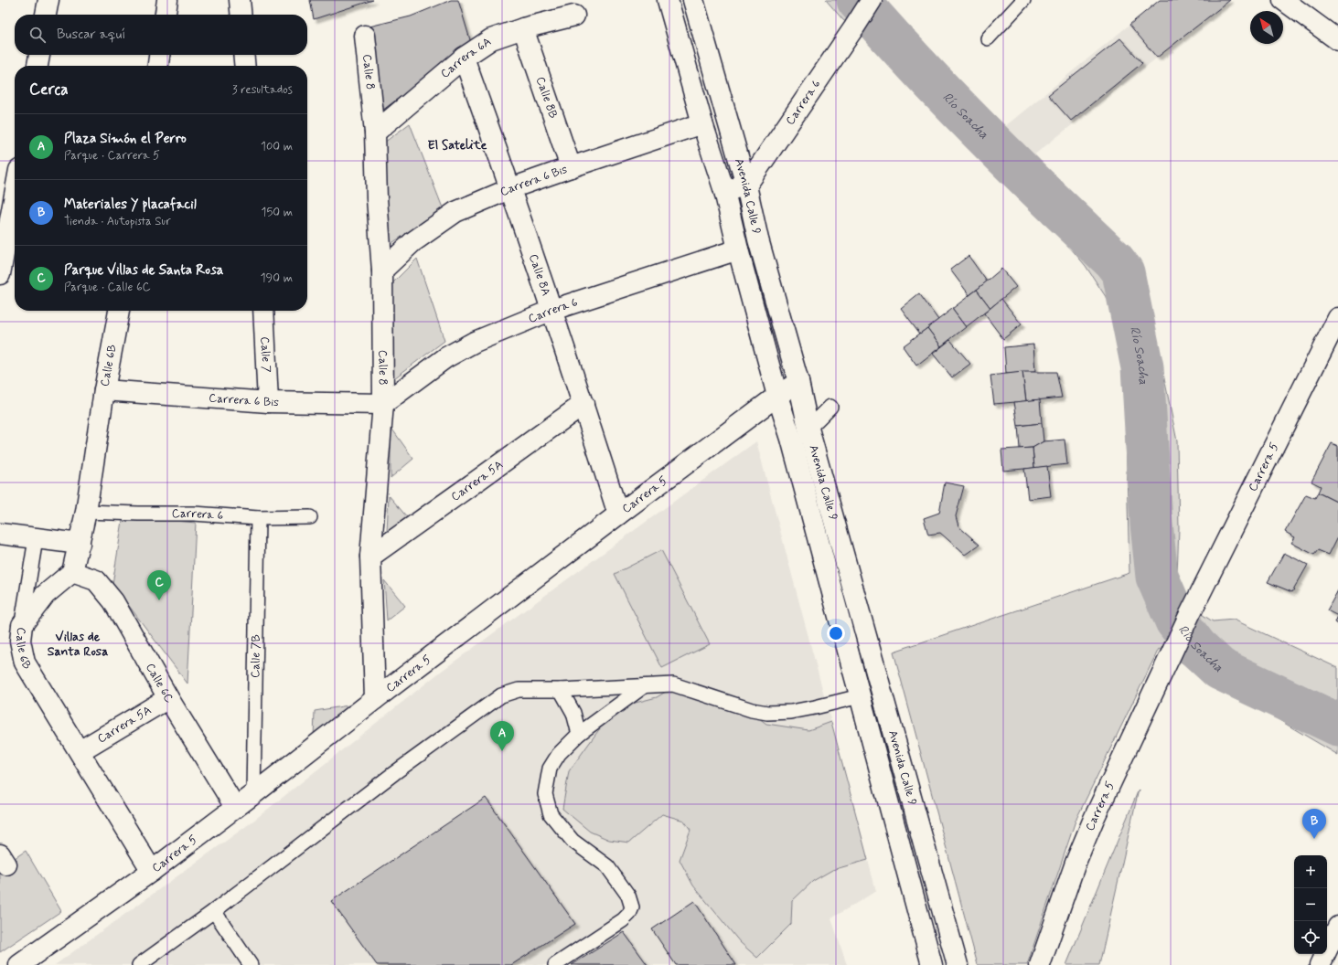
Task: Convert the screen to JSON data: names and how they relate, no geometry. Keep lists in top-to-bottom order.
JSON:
{
  "streets": {
    "main road": [
      "Carrera 6A",
      "Calle 8",
      "Calle 8B",
      "Carrera 6",
      "Carrera 6 Bis",
      "Avenida Calle 9",
      "Calle 8A",
      "Calle 7",
      "Calle 6B",
      "Carrera 5",
      "Carrera 5A",
      "Calle 6C"
    ],
    "lane": ["Calle 7B"]
  },
  "crossings": [
    ["Carrera 6A", "Calle 8"],
    ["Carrera 6A", "Calle 8B"],
    ["Carrera 6A", "Calle 8A"],
    ["Calle 8", "Carrera 6"],
    ["Calle 8", "Carrera 6 Bis"],
    ["Calle 8", "Carrera 5"],
    ["Calle 8", "Carrera 5A"],
    ["Calle 8B", "Carrera 6 Bis"],
    ["Carrera 6", "Carrera 6 Bis"],
    ["Carrera 6", "Avenida Calle 9"],
    ["Carrera 6", "Calle 8A"],
    ["Carrera 6", "Calle 6B"],
    ["Carrera 6", "Calle 7B"],
    ["Carrera 6 Bis", "Avenida Calle 9"],
    ["Carrera 6 Bis", "Calle 8A"],
    ["Carrera 6 Bis", "Calle 7"],
    ["Carrera 6 Bis", "Calle 6B"],
    ["Avenida Calle 9", "Carrera 5"],
    ["Calle 8A", "Carrera 5"],
    ["Calle 8A", "Carrera 5A"],
    ["Calle 6B", "Carrera 5"],
    ["Calle 6B", "Carrera 5A"],
    ["Calle 6B", "Calle 6C"],
    ["Carrera 5", "Calle 7B"],
    ["Carrera 5", "Calle 6C"],
    ["Carrera 5A", "Calle 6C"]
  ],
  "districts": ["El Satelite", "Villas de Santa Rosa"],
  "water": ["Río Soacha"],
  "north": "top left",
  "page": {
    "search": "Buscar aquí",
    "heading": ["Cerca", "3 resultados"],
    "list": [
      {
        "mark": "A",
        "name": "Plaza Simón el Perro",
        "note": "Parque · Carrera 5",
        "value": "100 m"
      },
      {
        "mark": "B",
        "name": "Materiales Y placafacil",
        "note": "Tienda · Autopista Sur",
        "value": "150 m"
      },
      {
        "mark": "C",
        "name": "Parque Villas de Santa Rosa",
        "note": "Parque · Calle 6C",
        "value": "190 m"
      }
    ],
    "pins": ["C", "A", "B"],
    "map_buttons": ["+", "−"]
  }
}
